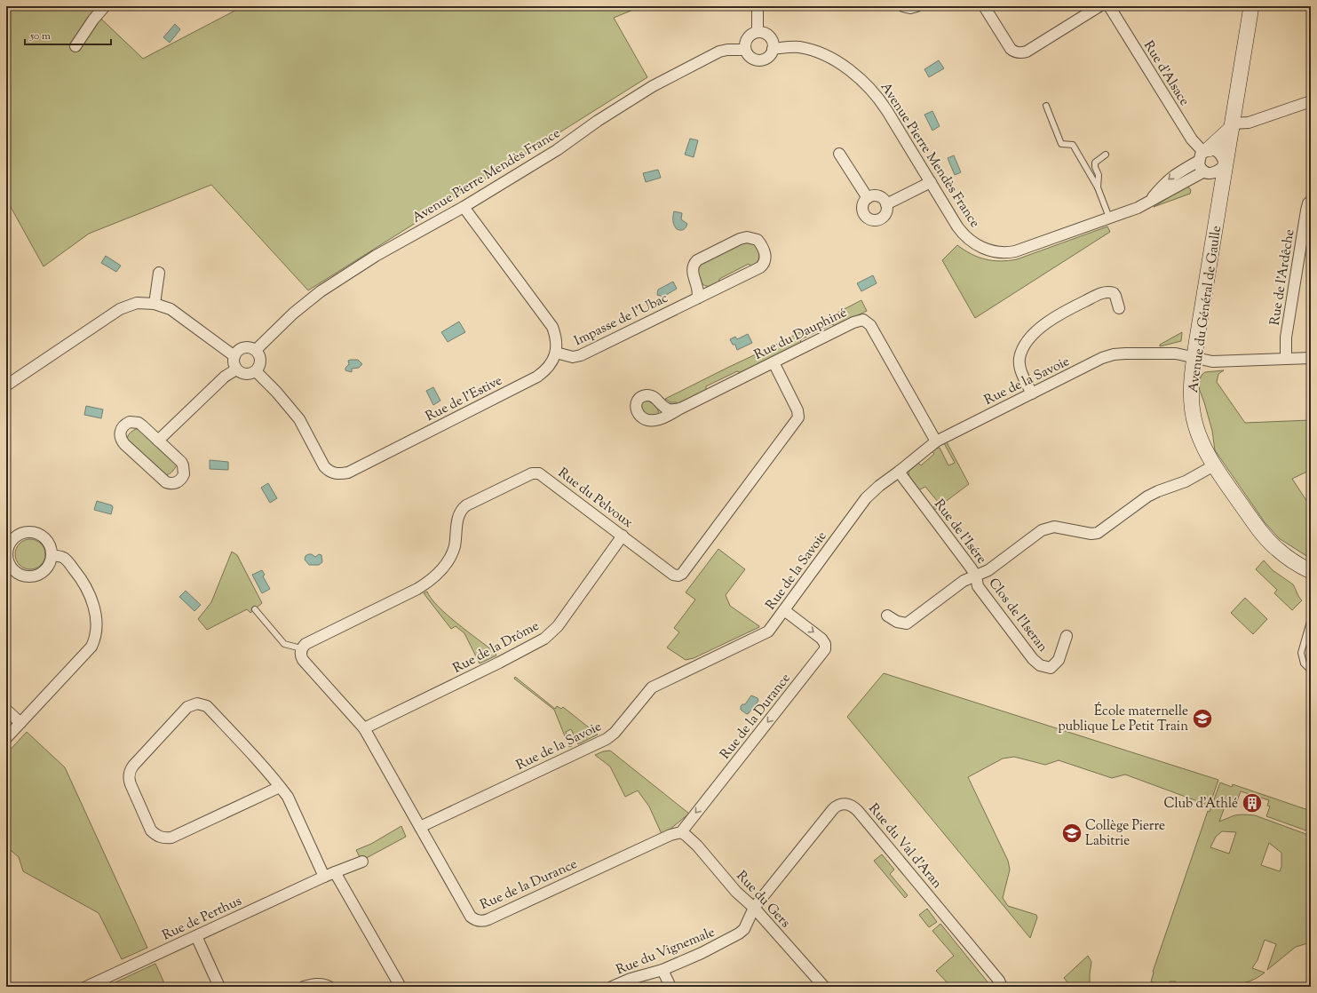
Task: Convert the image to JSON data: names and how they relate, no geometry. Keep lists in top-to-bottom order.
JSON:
{
  "streets": {
    "street": [
      "Rue d'Alsace",
      "Avenue Pierre Mendès France",
      "Rue de l'Ardêche",
      "Avenue du Général de Gaulle",
      "Impasse de l'Ubac",
      "Rue du Dauphiné",
      "Rue de la Savoie",
      "Rue de l'Estive",
      "Rue du Pelvoux",
      "Rue de l'Isére",
      "Clos de l'Iseran",
      "Rue de la Drôme",
      "Rue de la Durance",
      "Rue du Val d'Aran",
      "Rue du Gers",
      "Rue de Perthus",
      "Rue du Vignemale"
    ]
  },
  "crossings": [
    ["Rue d'Alsace", "Avenue Pierre Mendès France"],
    ["Rue d'Alsace", "Avenue du Général de Gaulle"],
    ["Avenue Pierre Mendès France", "Avenue du Général de Gaulle"],
    ["Avenue Pierre Mendès France", "Rue de l'Estive"],
    ["Rue de l'Ardêche", "Rue de la Savoie"],
    ["Avenue du Général de Gaulle", "Rue de la Savoie"],
    ["Avenue du Général de Gaulle", "Rue de l'Isére"],
    ["Impasse de l'Ubac", "Rue de l'Estive"],
    ["Rue du Dauphiné", "Rue de la Savoie"],
    ["Rue du Dauphiné", "Rue du Pelvoux"],
    ["Rue de la Savoie", "Rue de l'Isére"],
    ["Rue de la Savoie", "Rue de la Durance"],
    ["Rue du Pelvoux", "Rue de la Drôme"],
    ["Rue du Pelvoux", "Rue de la Durance"],
    ["Rue de l'Isére", "Clos de l'Iseran"],
    ["Rue de la Drôme", "Rue de la Durance"],
    ["Rue de la Durance", "Rue du Gers"],
    ["Rue du Val d'Aran", "Rue du Gers"],
    ["Rue du Val d'Aran", "Rue du Vignemale"],
    ["Rue du Gers", "Rue du Vignemale"]
  ],
  "places": {
    "school or university": ["École maternelle publique Le Petit Train", "Collège Pierre Labitrie"],
    "building": ["Club d'Athlé"]
  },
  "scale_bar": "50 m"
}
